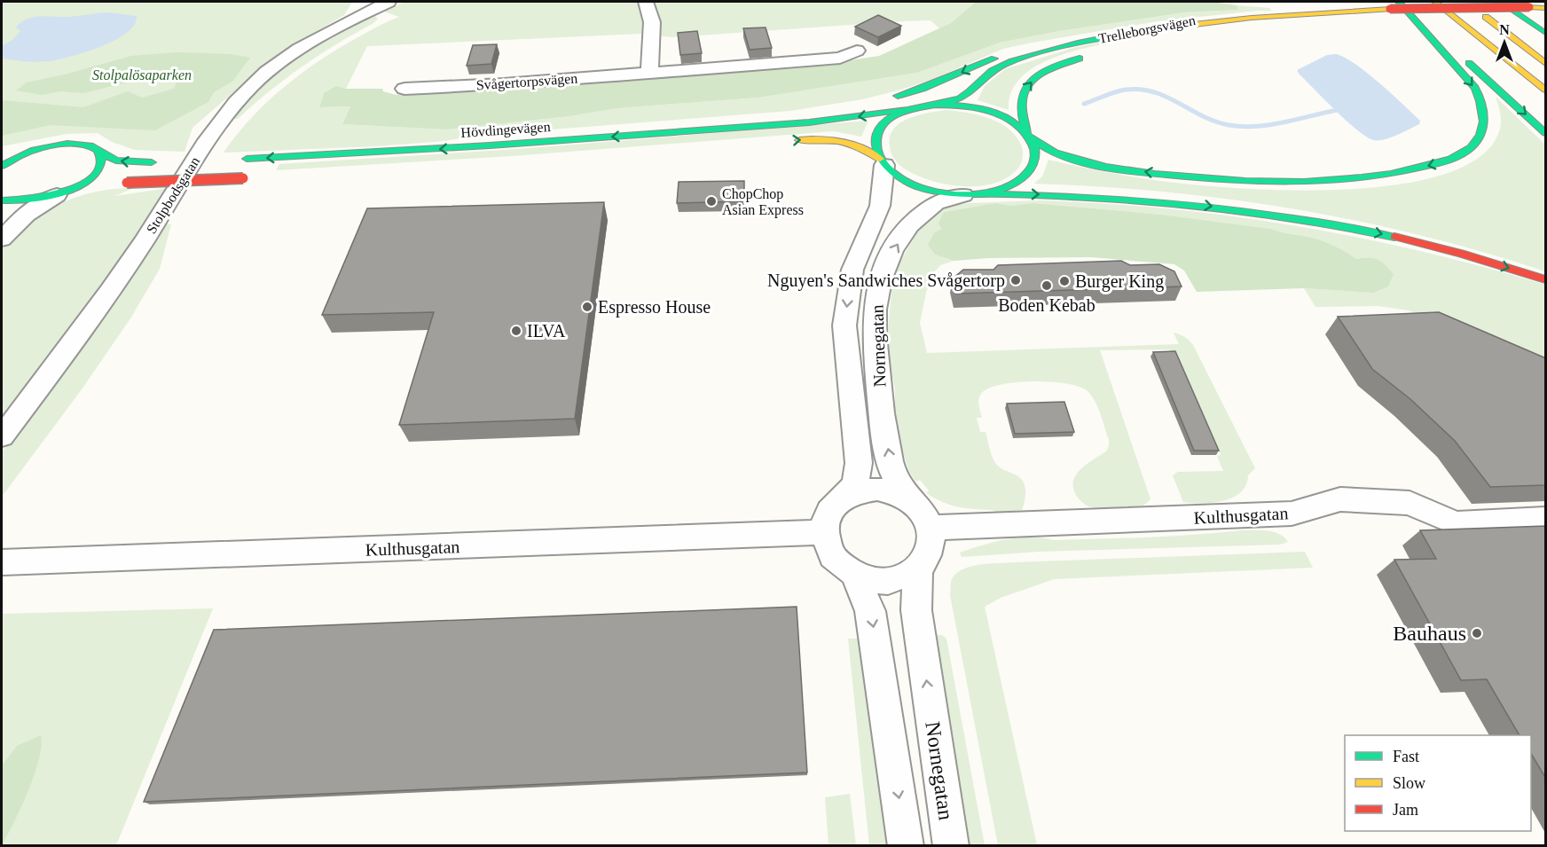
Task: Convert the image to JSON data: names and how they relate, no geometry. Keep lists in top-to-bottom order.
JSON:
{
  "streets": {
    "main road": ["Trelleborgsvägen", "Hövdingevägen"],
    "street": [
      "Svågertorpsvägen",
      "Stolpbodsgatan",
      "Nornegatan",
      "Kulthusgatan"
    ]
  },
  "crossings": [
    ["Trelleborgsvägen", "Hövdingevägen"],
    ["Trelleborgsvägen", "Nornegatan"],
    ["Hövdingevägen", "Nornegatan"],
    ["Nornegatan", "Kulthusgatan"]
  ],
  "parks": ["Stolpalösaparken"],
  "places": [
    "ChopChop Asian Express",
    "Nguyen's Sandwiches Svågertorp",
    "Burger King",
    "Boden Kebab",
    "Espresso House",
    "ILVA",
    "Bauhaus"
  ],
  "legend": ["Fast", "Slow", "Jam"],
  "north": "top"
}
